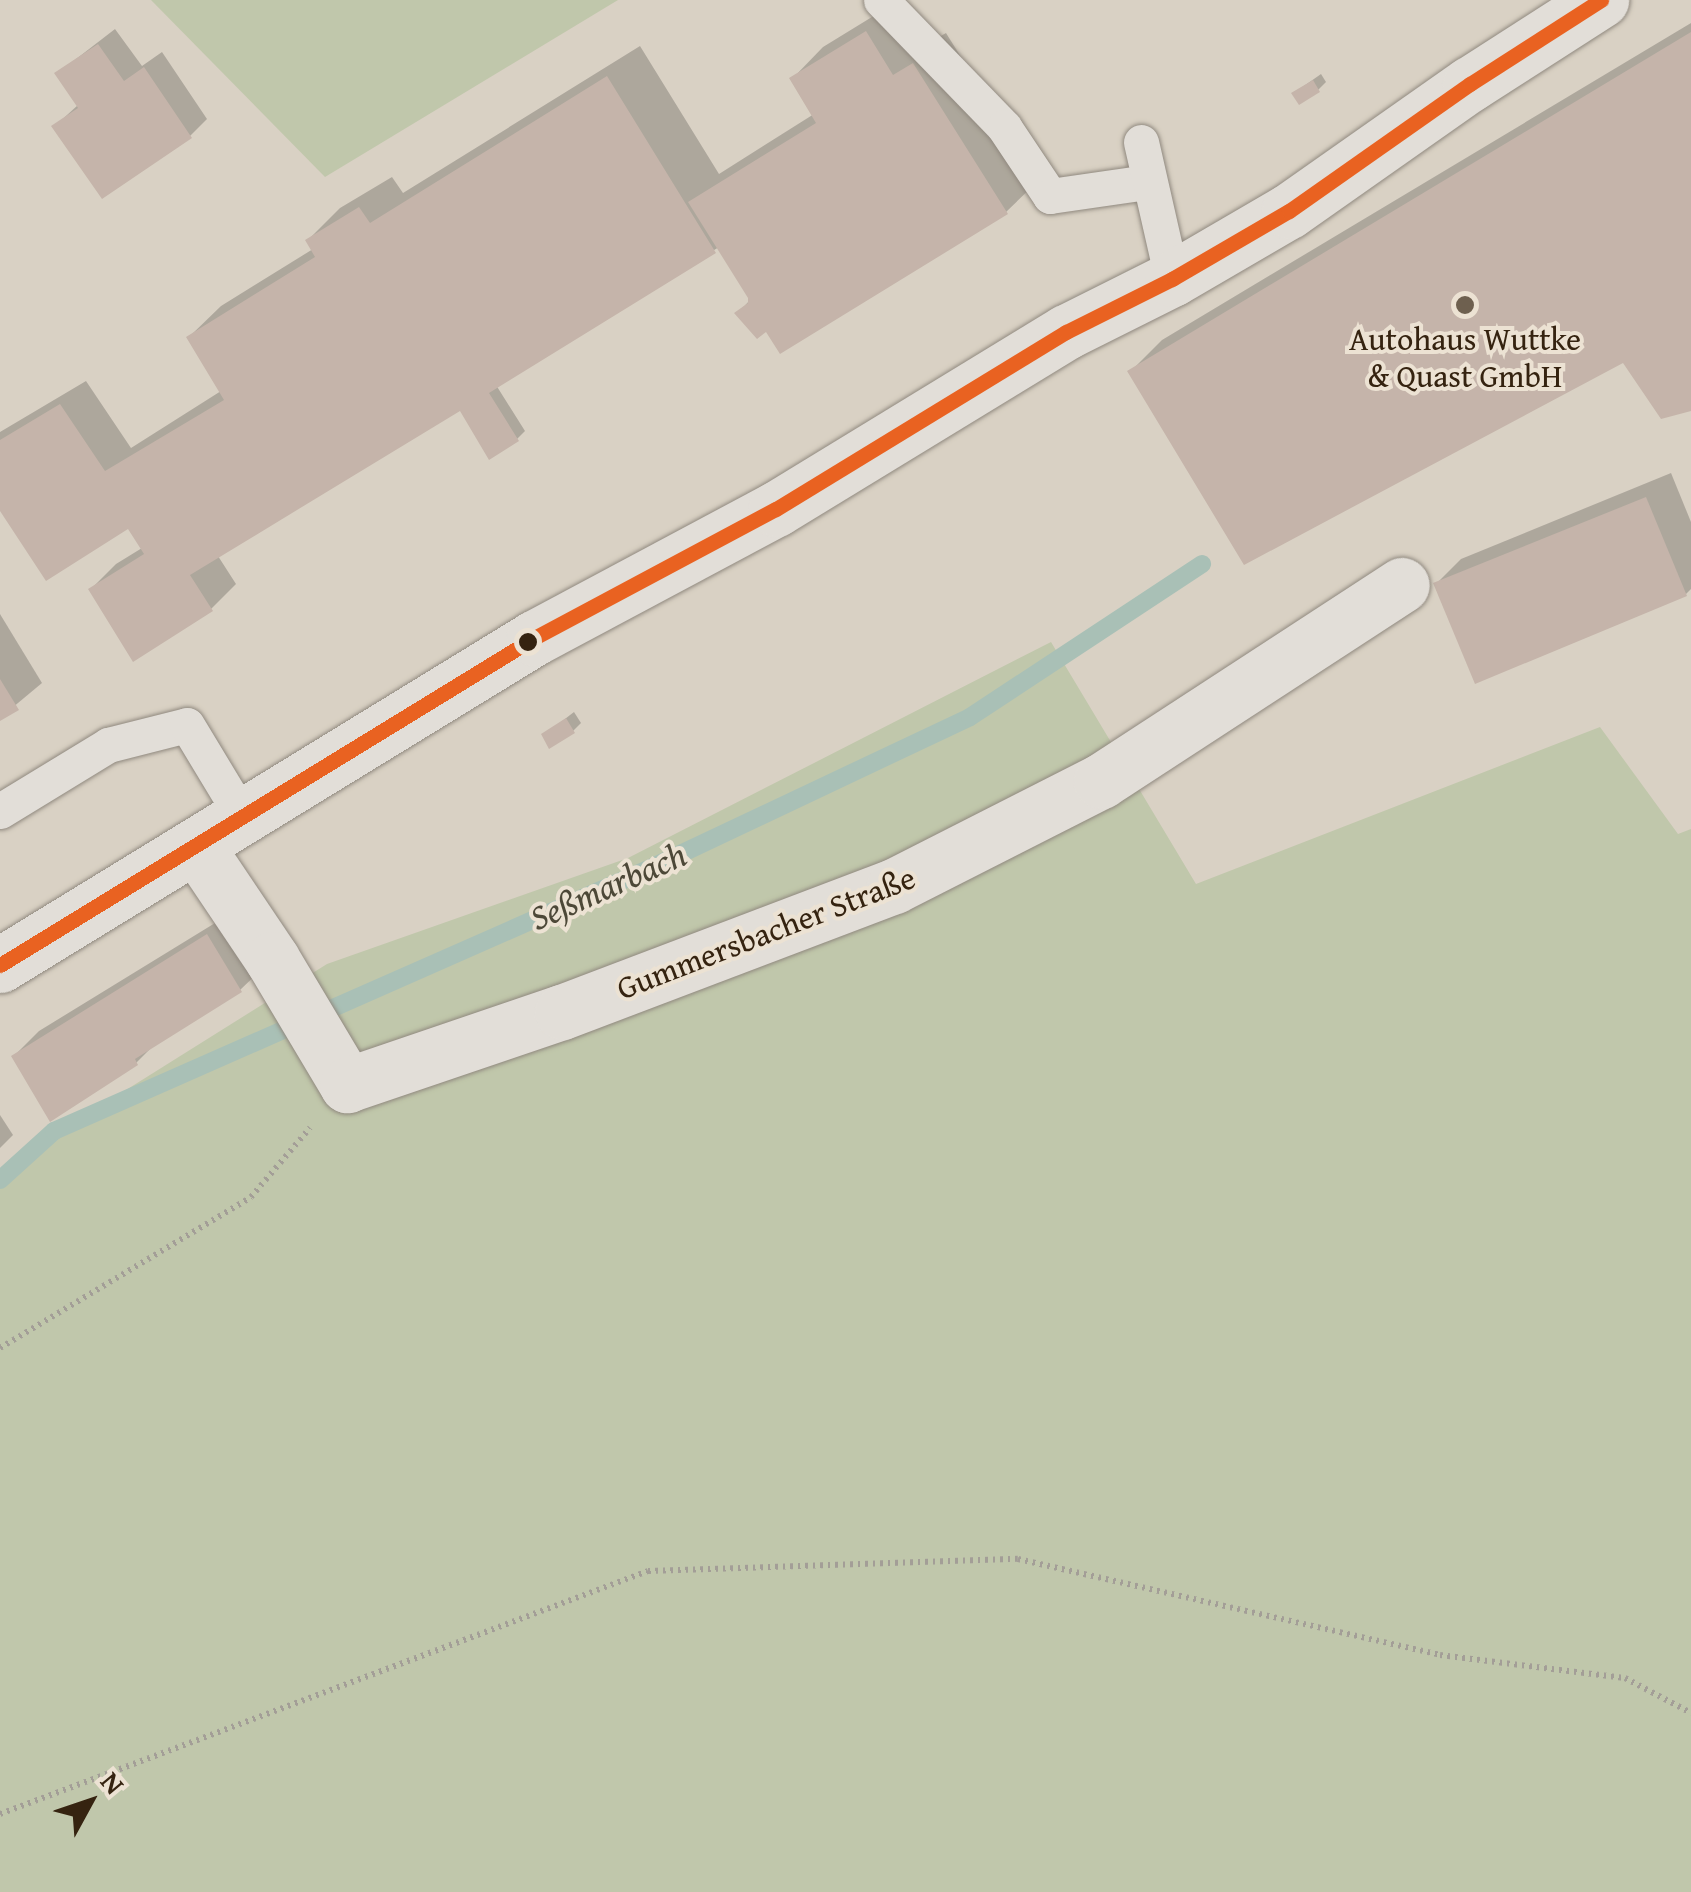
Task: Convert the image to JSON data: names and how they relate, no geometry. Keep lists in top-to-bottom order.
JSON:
{
  "streets": {
    "main road": ["Gummersbacher Straße"]
  },
  "water": ["Seßmarbach"],
  "places": ["Autohaus Wuttke & Quast GmbH"],
  "north": "top right"
}
